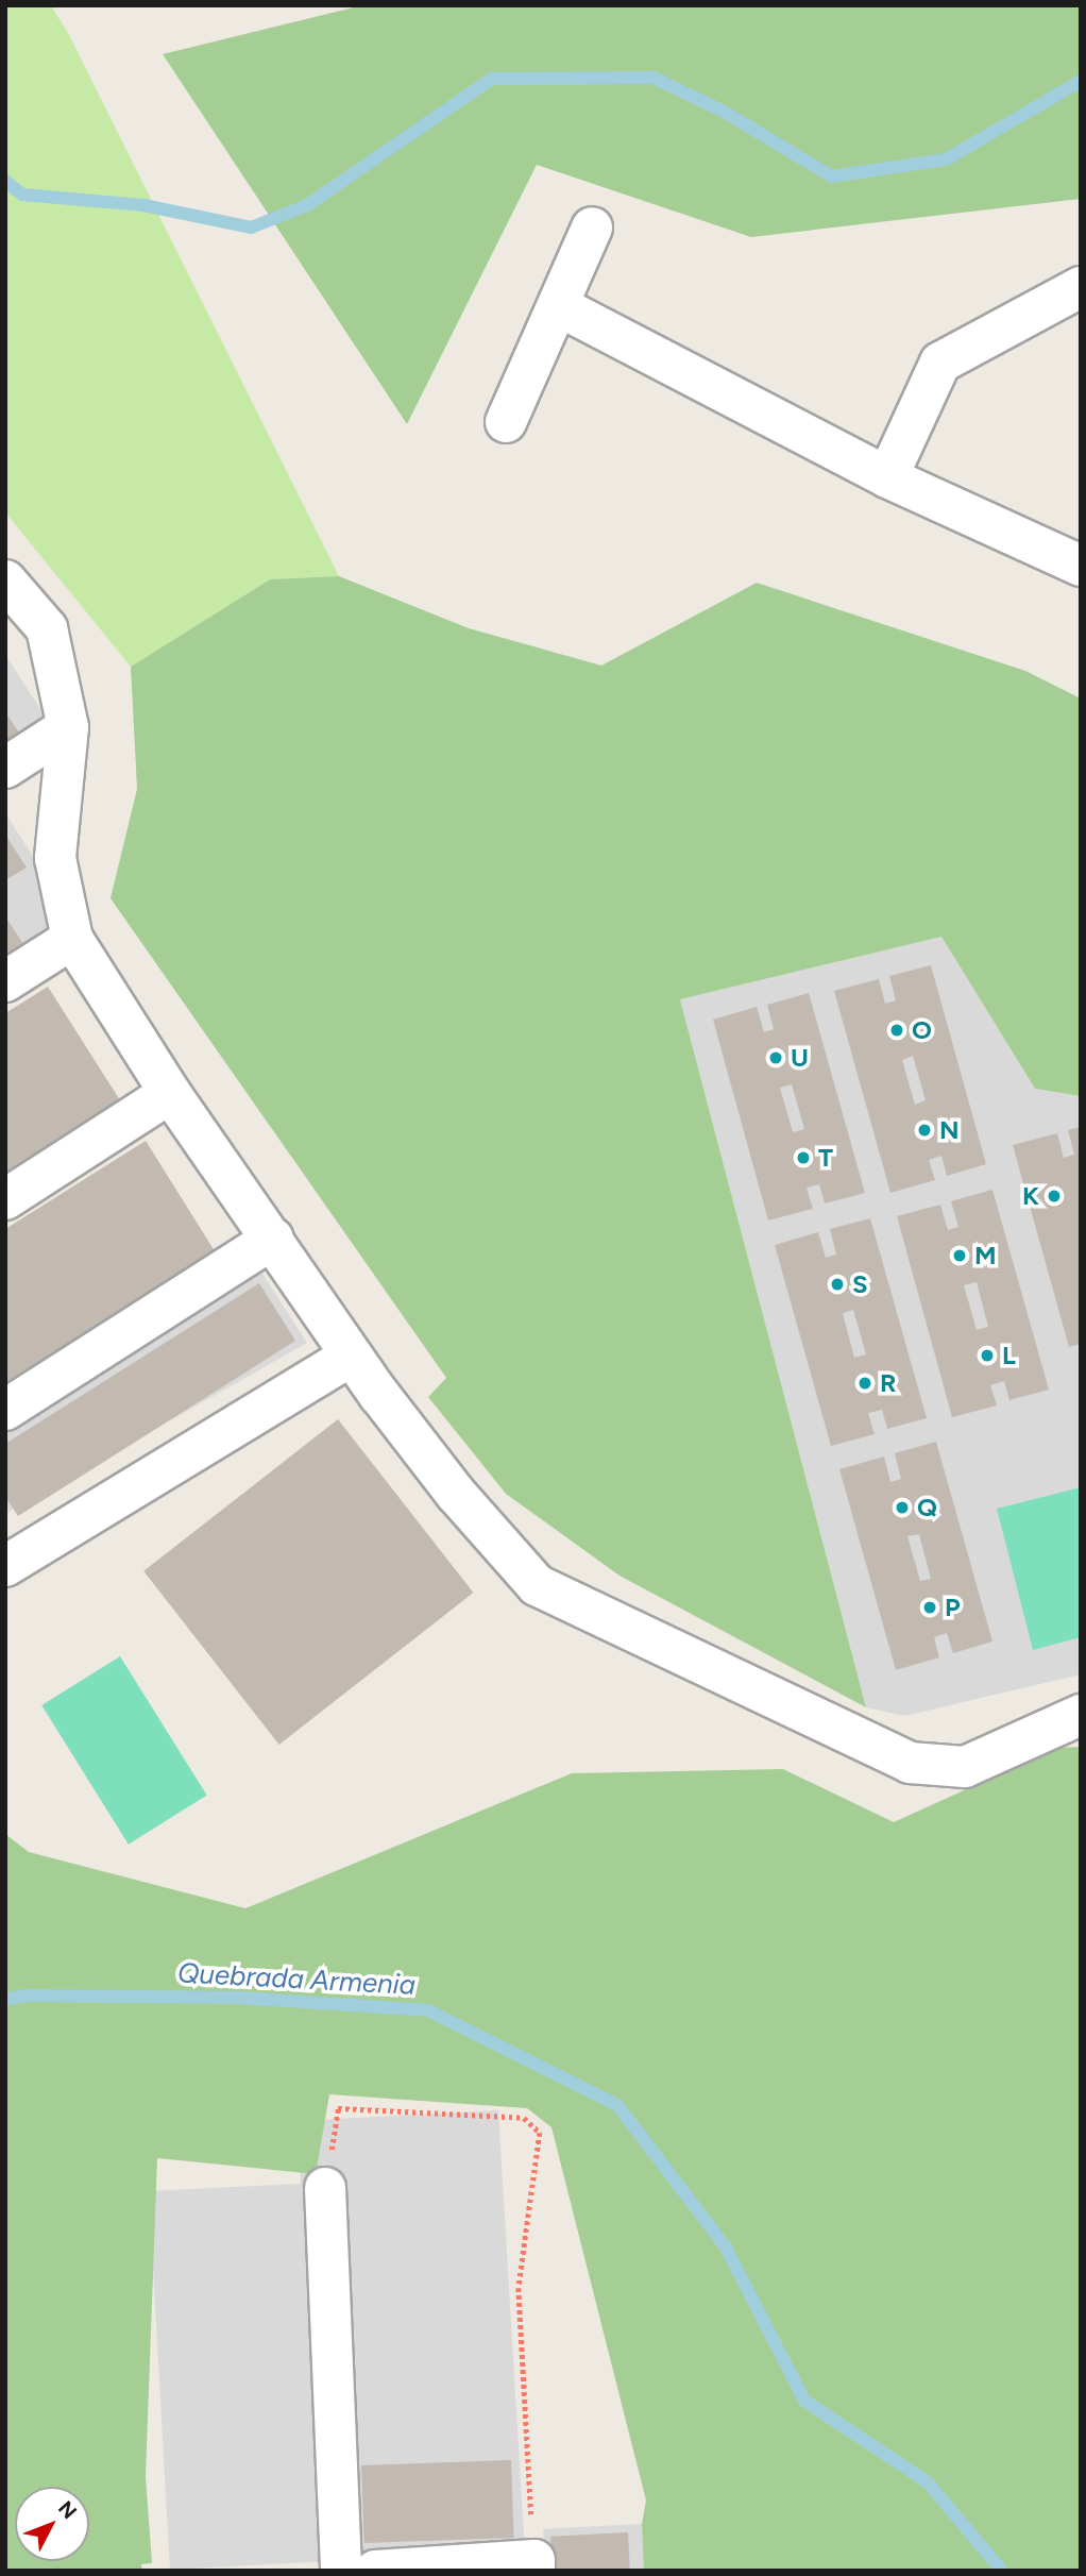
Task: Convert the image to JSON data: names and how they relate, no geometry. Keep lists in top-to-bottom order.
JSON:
{
  "water": ["Quebrada Armenia"],
  "places": [
    "O",
    "U",
    "N",
    "T",
    "K",
    "M",
    "S",
    "L",
    "R",
    "Q",
    "P"
  ],
  "north": "top right"
}
